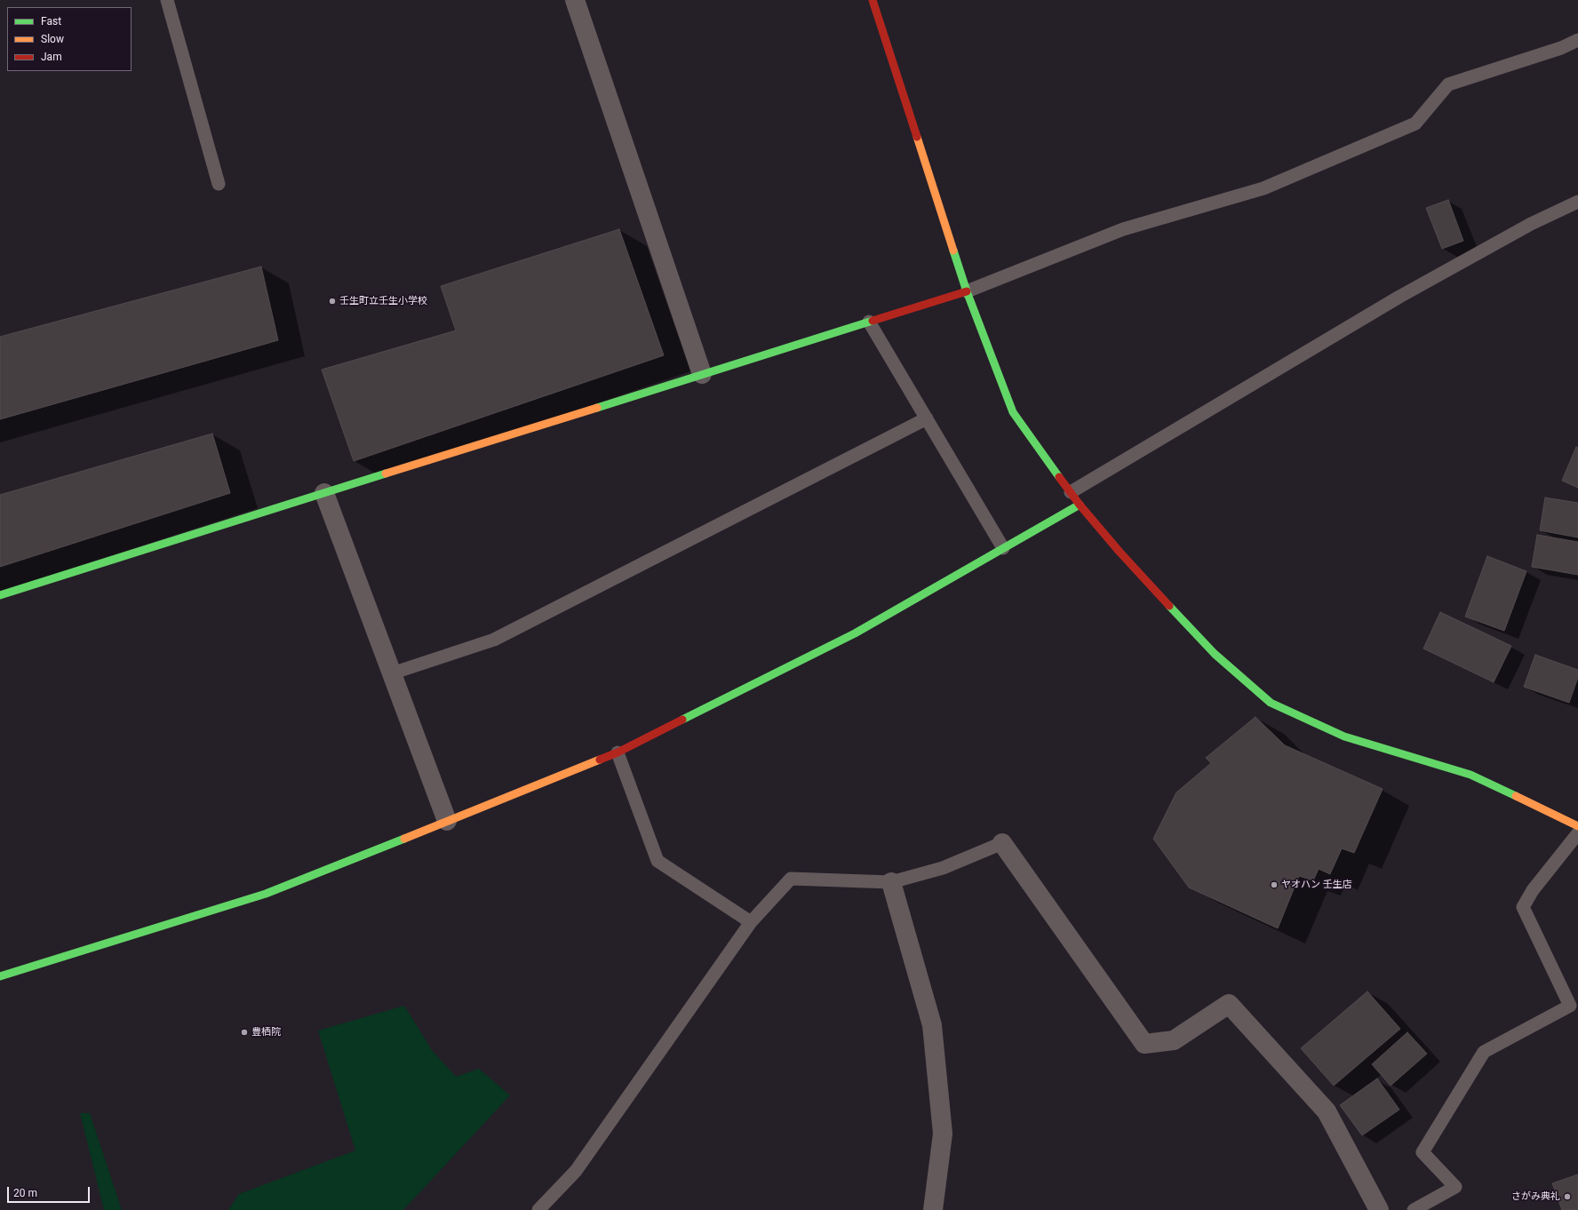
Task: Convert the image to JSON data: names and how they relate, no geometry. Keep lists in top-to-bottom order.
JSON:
{
  "places": [
    "壬生町立壬生小学校",
    "ヤオハン 壬生店",
    "豊栖院",
    "さがみ典礼"
  ],
  "legend": ["Fast", "Slow", "Jam"],
  "scale_bar": "20 m"
}
